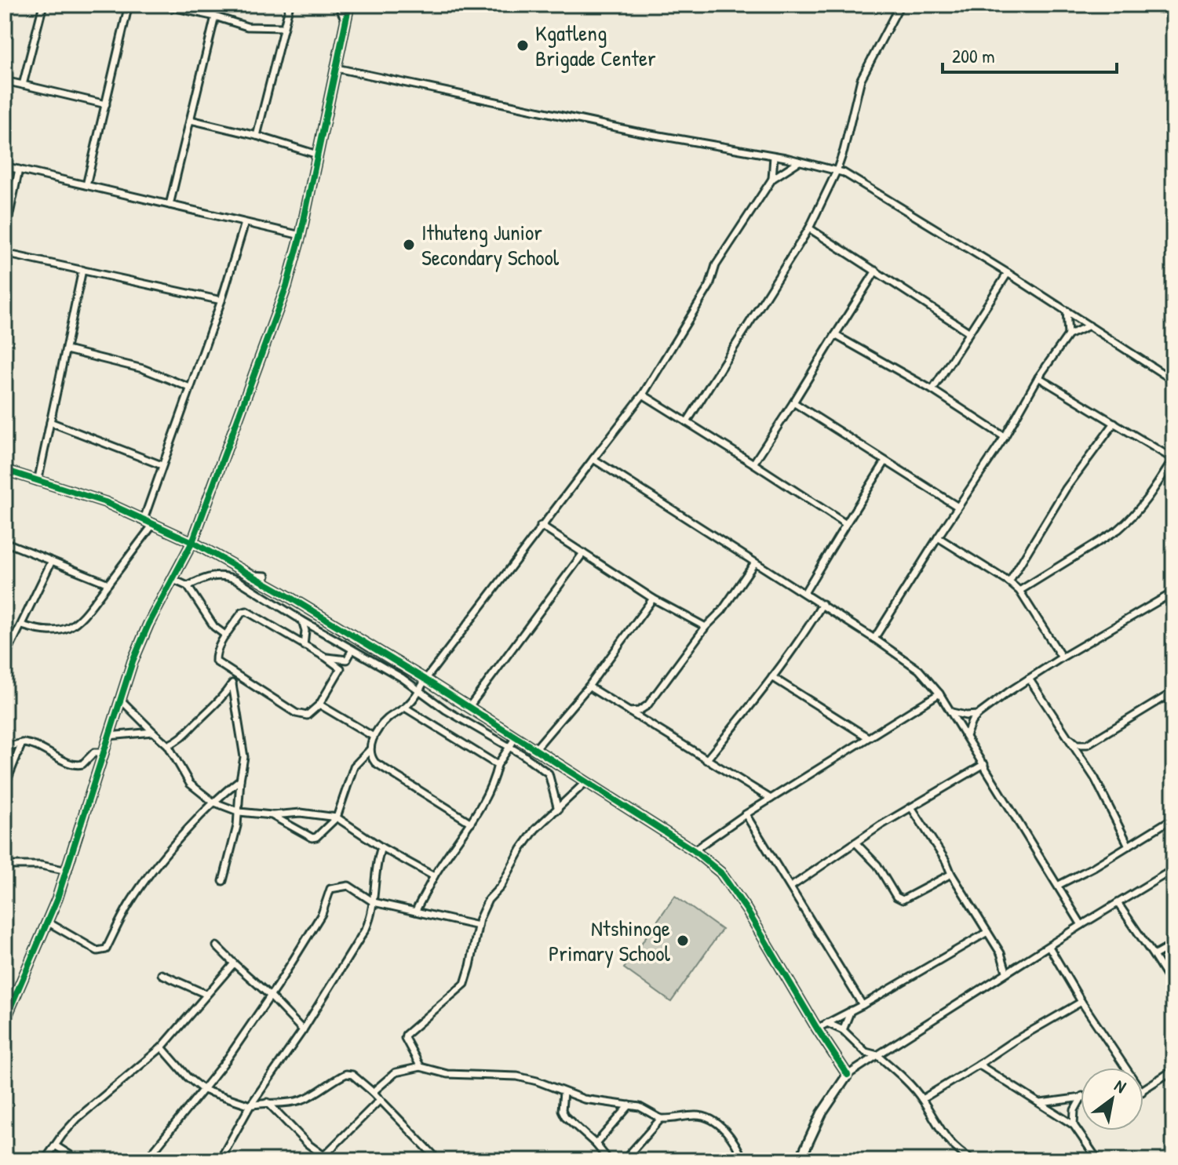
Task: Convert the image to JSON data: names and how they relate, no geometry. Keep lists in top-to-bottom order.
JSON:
{
  "places": ["Kgatleng Brigade Center", "Ithuteng Junior Secondary School", "Ntshinoge Primary School"],
  "scale_bar": "200 m",
  "north": "top right"
}
